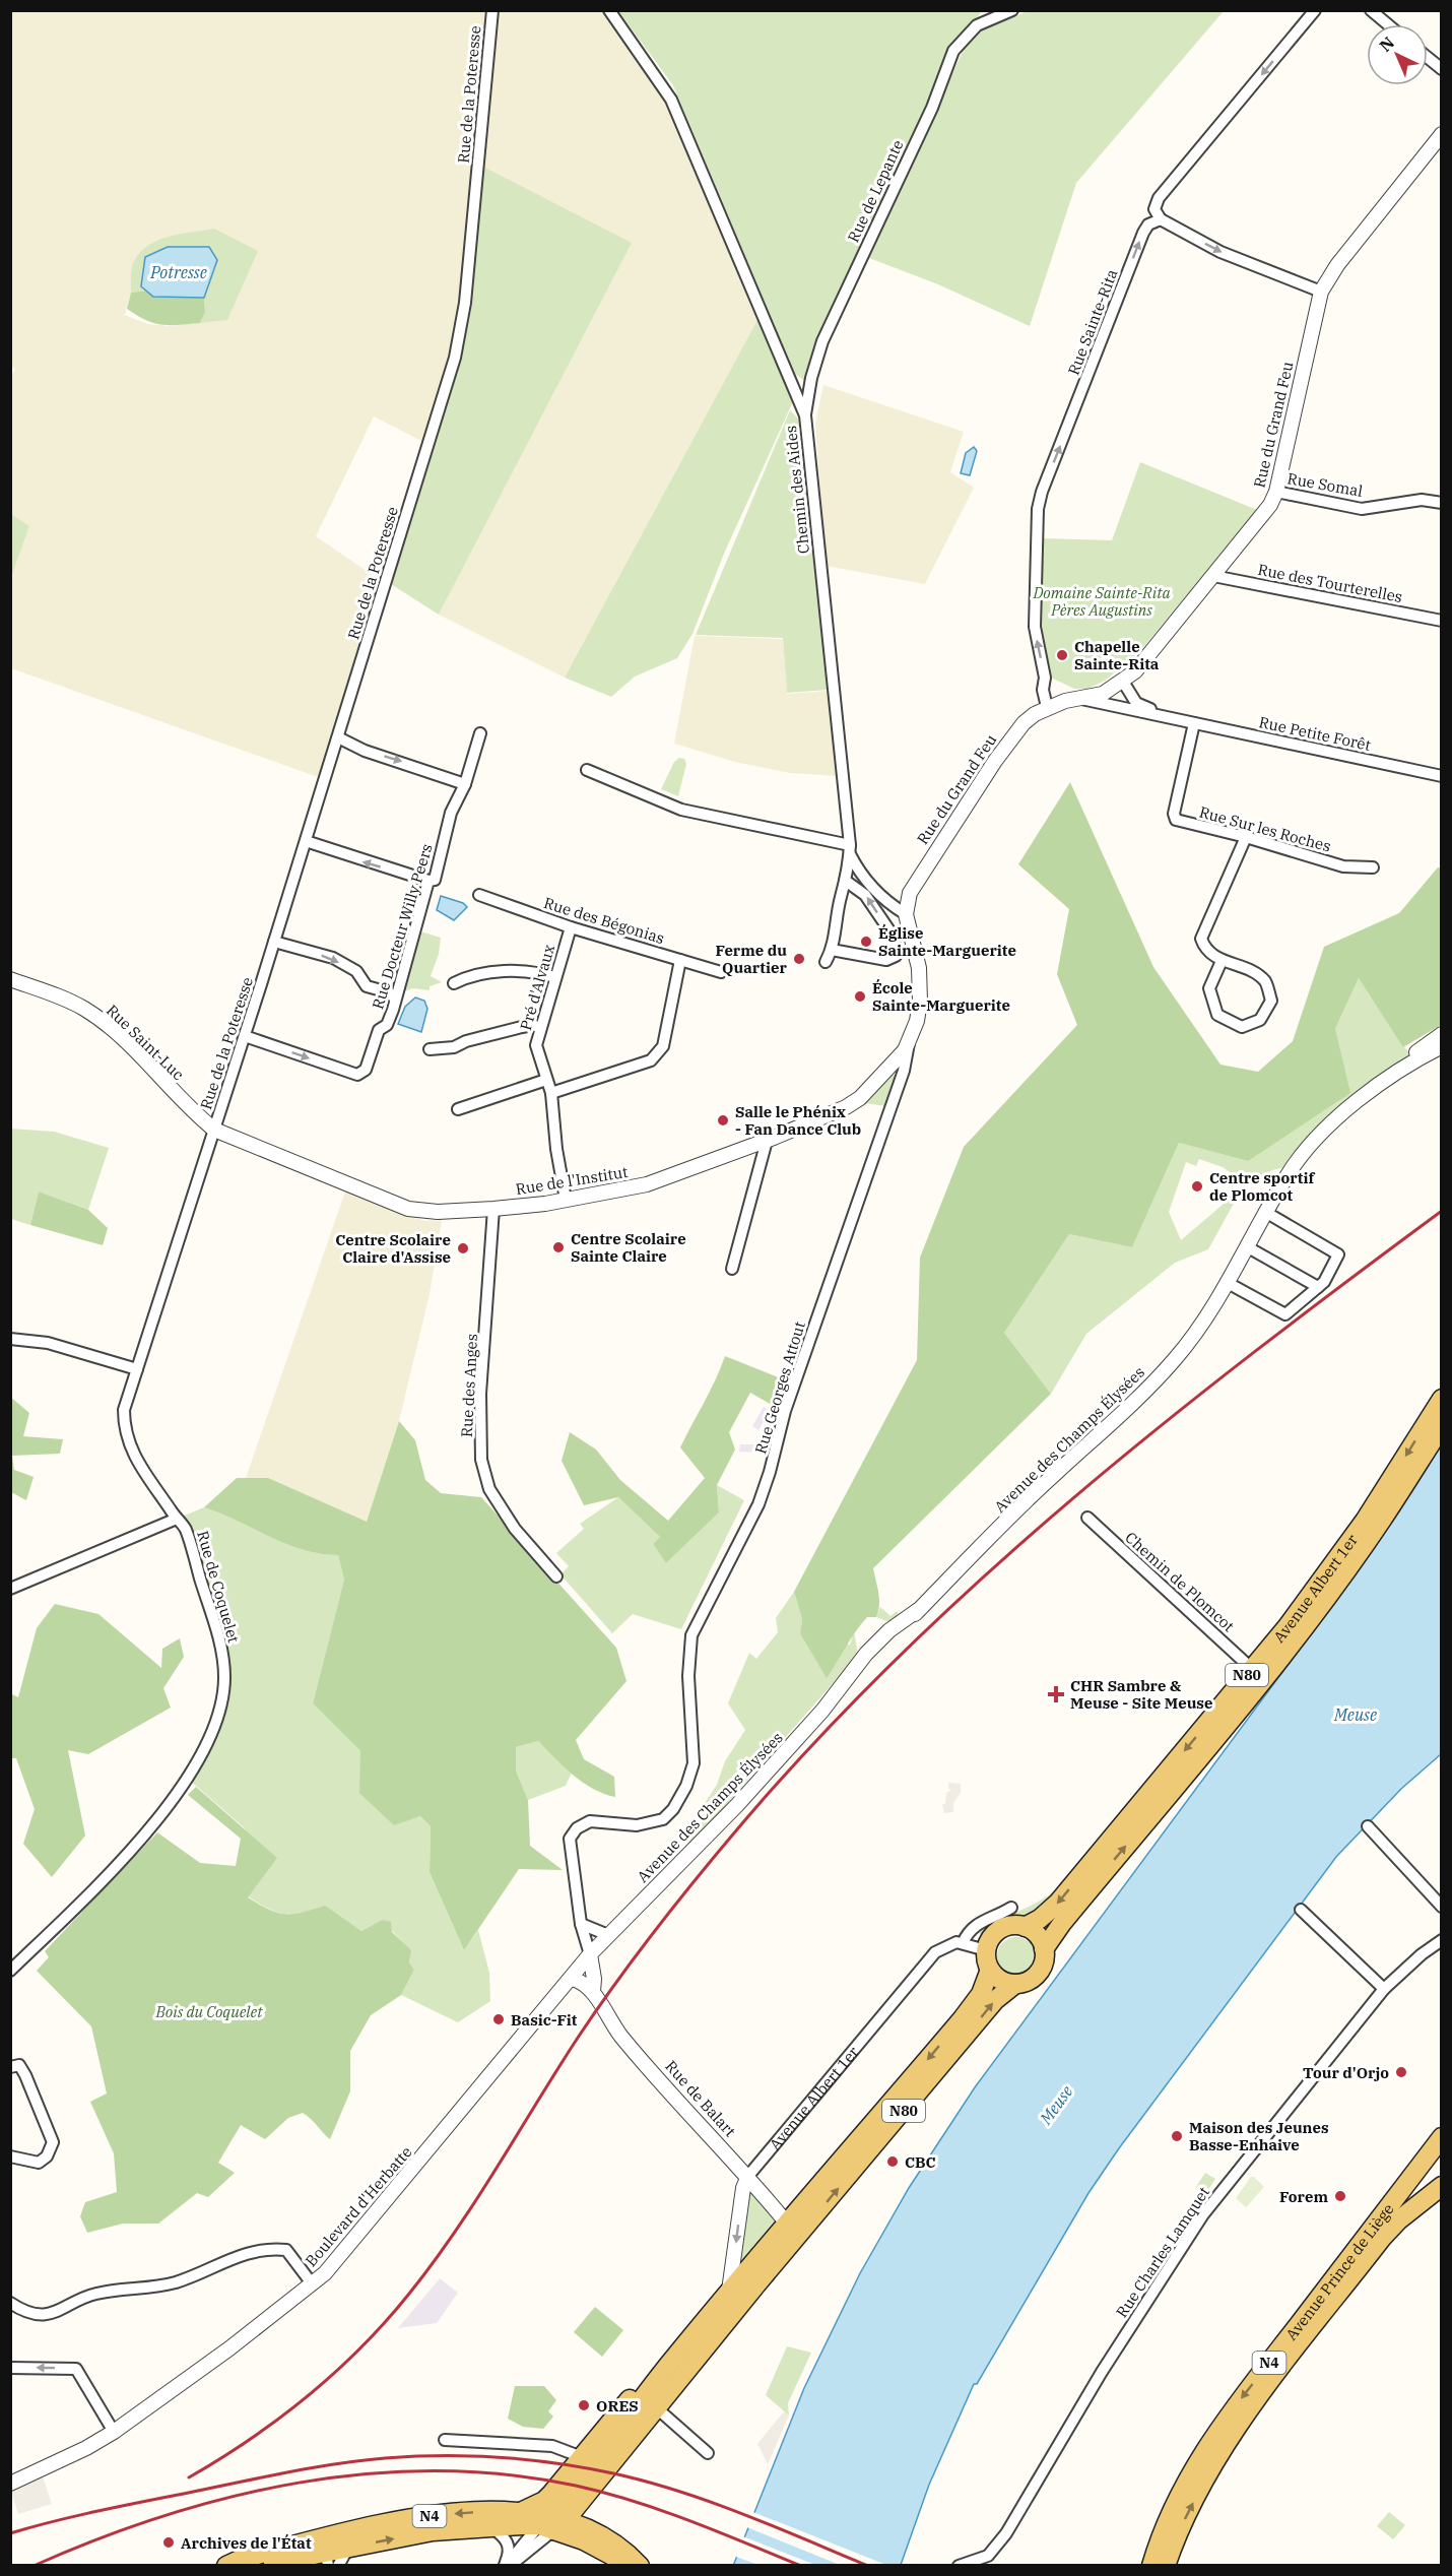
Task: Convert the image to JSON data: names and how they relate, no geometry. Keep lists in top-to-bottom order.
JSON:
{
  "streets": {
    "main road": [
      "Avenue Albert 1er",
      "N80",
      "Avenue Prince de Liège",
      "N4"
    ],
    "street": [
      "Rue de la Poteresse",
      "Rue de Lepante",
      "Rue Sainte-Rita",
      "Rue du Grand Feu",
      "Rue Somal",
      "Chemin des Aides",
      "Rue des Tourterelles",
      "Rue Petite Forêt",
      "Rue Sur les Roches",
      "Rue des Bégonias",
      "Rue Docteur Willy Peers",
      "Pré d'Alvaux",
      "Rue Saint-Luc",
      "Rue de l'Institut",
      "Rue des Anges",
      "Rue Georges Attout",
      "Avenue des Champs Élysées",
      "Chemin de Plomcot",
      "Rue de Coquelet",
      "Rue de Balart",
      "Boulevard d'Herbatte",
      "Rue Charles Lamquet"
    ]
  },
  "crossings": [
    ["Rue de la Poteresse", "Rue Docteur Willy Peers"],
    ["Rue de la Poteresse", "Rue Saint-Luc"],
    ["Rue de la Poteresse", "Rue de l'Institut"],
    ["Rue de la Poteresse", "Rue de Coquelet"],
    ["Rue de Lepante", "Chemin des Aides"],
    ["Rue Sainte-Rita", "Rue du Grand Feu"],
    ["Rue du Grand Feu", "Rue Somal"],
    ["Rue du Grand Feu", "Chemin des Aides"],
    ["Rue du Grand Feu", "Rue des Tourterelles"],
    ["Rue du Grand Feu", "Rue Petite Forêt"],
    ["Rue Petite Forêt", "Rue Sur les Roches"],
    ["Rue des Bégonias", "Pré d'Alvaux"],
    ["Pré d'Alvaux", "Rue de l'Institut"],
    ["Rue Saint-Luc", "Rue de l'Institut"],
    ["Rue Saint-Luc", "Rue de Coquelet"],
    ["Rue de l'Institut", "Rue des Anges"],
    ["Rue de l'Institut", "Rue Georges Attout"],
    ["Rue de l'Institut", "Rue de Coquelet"],
    ["Rue Georges Attout", "Rue de Balart"],
    ["Avenue des Champs Élysées", "Rue de Balart"],
    ["Avenue des Champs Élysées", "Boulevard d'Herbatte"],
    ["Chemin de Plomcot", "Avenue Albert 1er"],
    ["Avenue Albert 1er", "Rue de Balart"],
    ["Avenue Albert 1er", "N4"],
    ["Rue de Balart", "Boulevard d'Herbatte"],
    ["Avenue Prince de Liège", "N4"]
  ],
  "one_way": ["Rue Sainte-Rita"],
  "water": ["Potresse", "Meuse"],
  "parks": ["Domaine Sainte-Rita Pères Augustins", "Bois du Coquelet"],
  "places": {
    "other": [
      "Chapelle Sainte-Rita",
      "Église Sainte-Marguerite",
      "Ferme du Quartier",
      "École Sainte-Marguerite",
      "Salle le Phénix - Fan Dance Club",
      "Centre sportif de Plomcot",
      "Centre Scolaire Sainte Claire",
      "Centre Scolaire Claire d'Assise",
      "Basic-Fit",
      "Tour d'Orjo",
      "Maison des Jeunes Basse-Enhaive",
      "CBC",
      "Forem",
      "ORES",
      "Archives de l'État"
    ],
    "health": ["CHR Sambre & Meuse - Site Meuse"]
  },
  "north": "top left"
}
